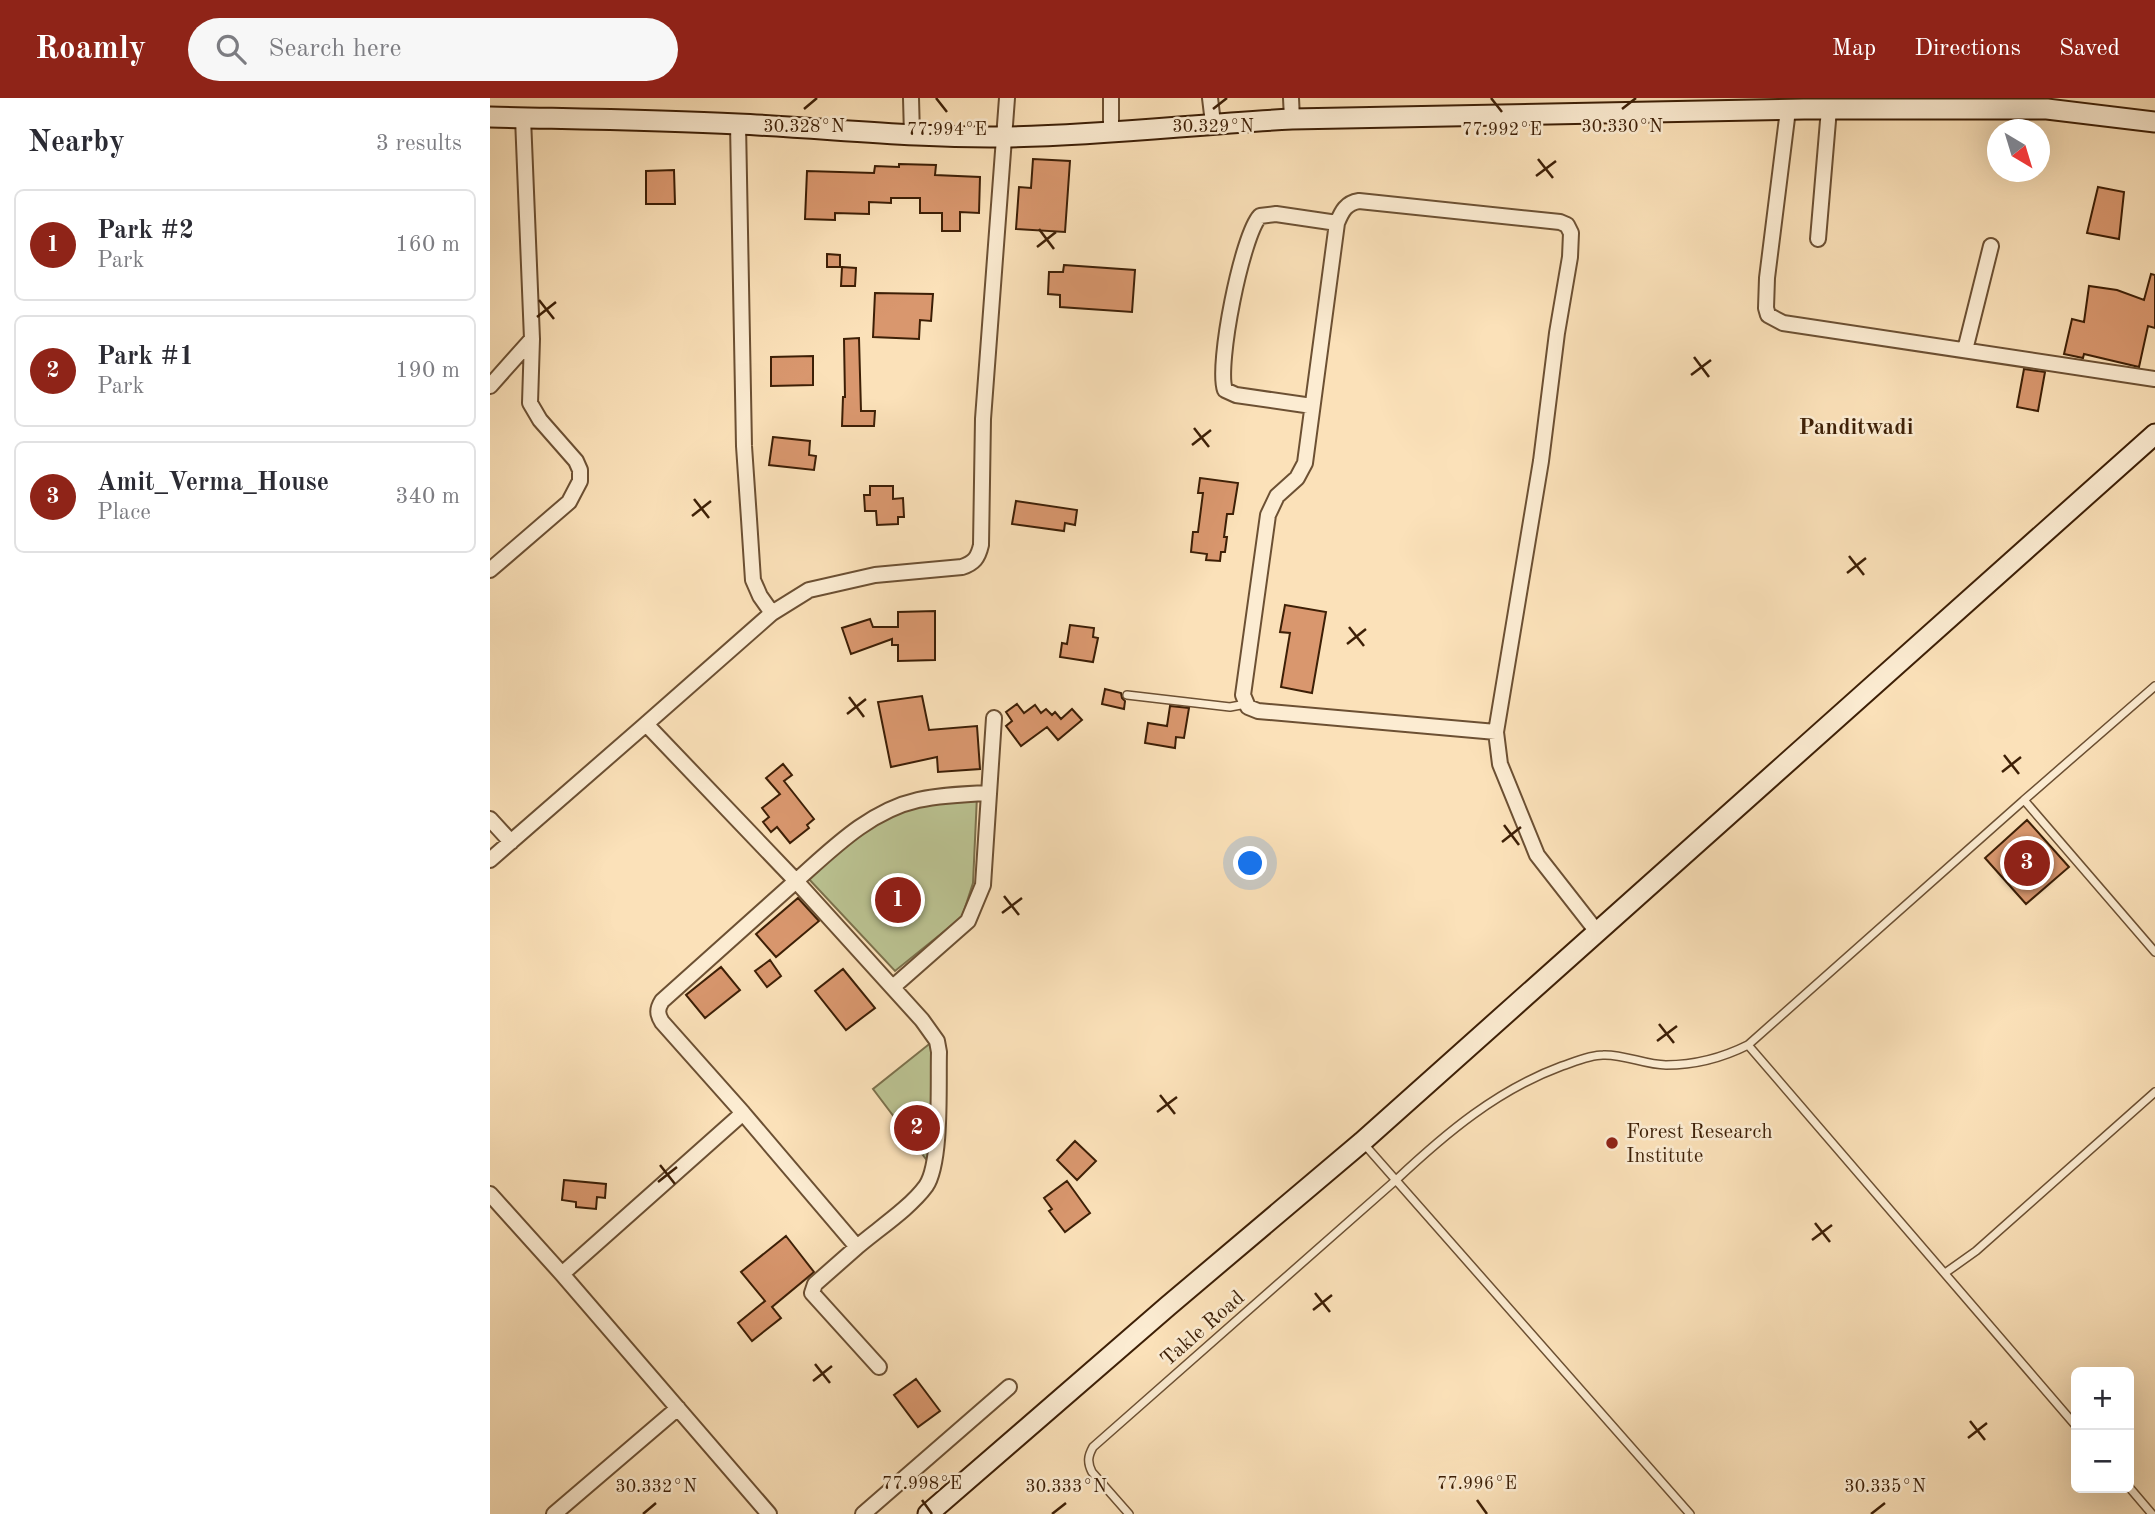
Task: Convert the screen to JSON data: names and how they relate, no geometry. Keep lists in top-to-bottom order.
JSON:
{
  "streets": {
    "lane": ["Takle Road"]
  },
  "districts": ["Panditwadi"],
  "places": ["Forest Research Institute"],
  "north": "bottom right",
  "page": {
    "header": "Roamly",
    "search": "Search here",
    "nav": ["Map", "Directions", "Saved"],
    "heading": ["Nearby", "3 results"],
    "list": [
      {
        "mark": "1",
        "name": "Park #2",
        "note": "Park",
        "value": "160 m"
      },
      {
        "mark": "2",
        "name": "Park #1",
        "note": "Park",
        "value": "190 m"
      },
      {
        "mark": "3",
        "name": "Amit_Verma_House",
        "note": "Place",
        "value": "340 m"
      }
    ],
    "pins": ["3", "1", "2"],
    "map_buttons": ["+", "−"]
  },
  "coordinates": [
    "30.328°N",
    "30.329°N",
    "30.330°N",
    "77.992°E",
    "77.994°E",
    "77.998°E",
    "77.996°E",
    "30.332°N",
    "30.333°N",
    "30.335°N"
  ]
}
